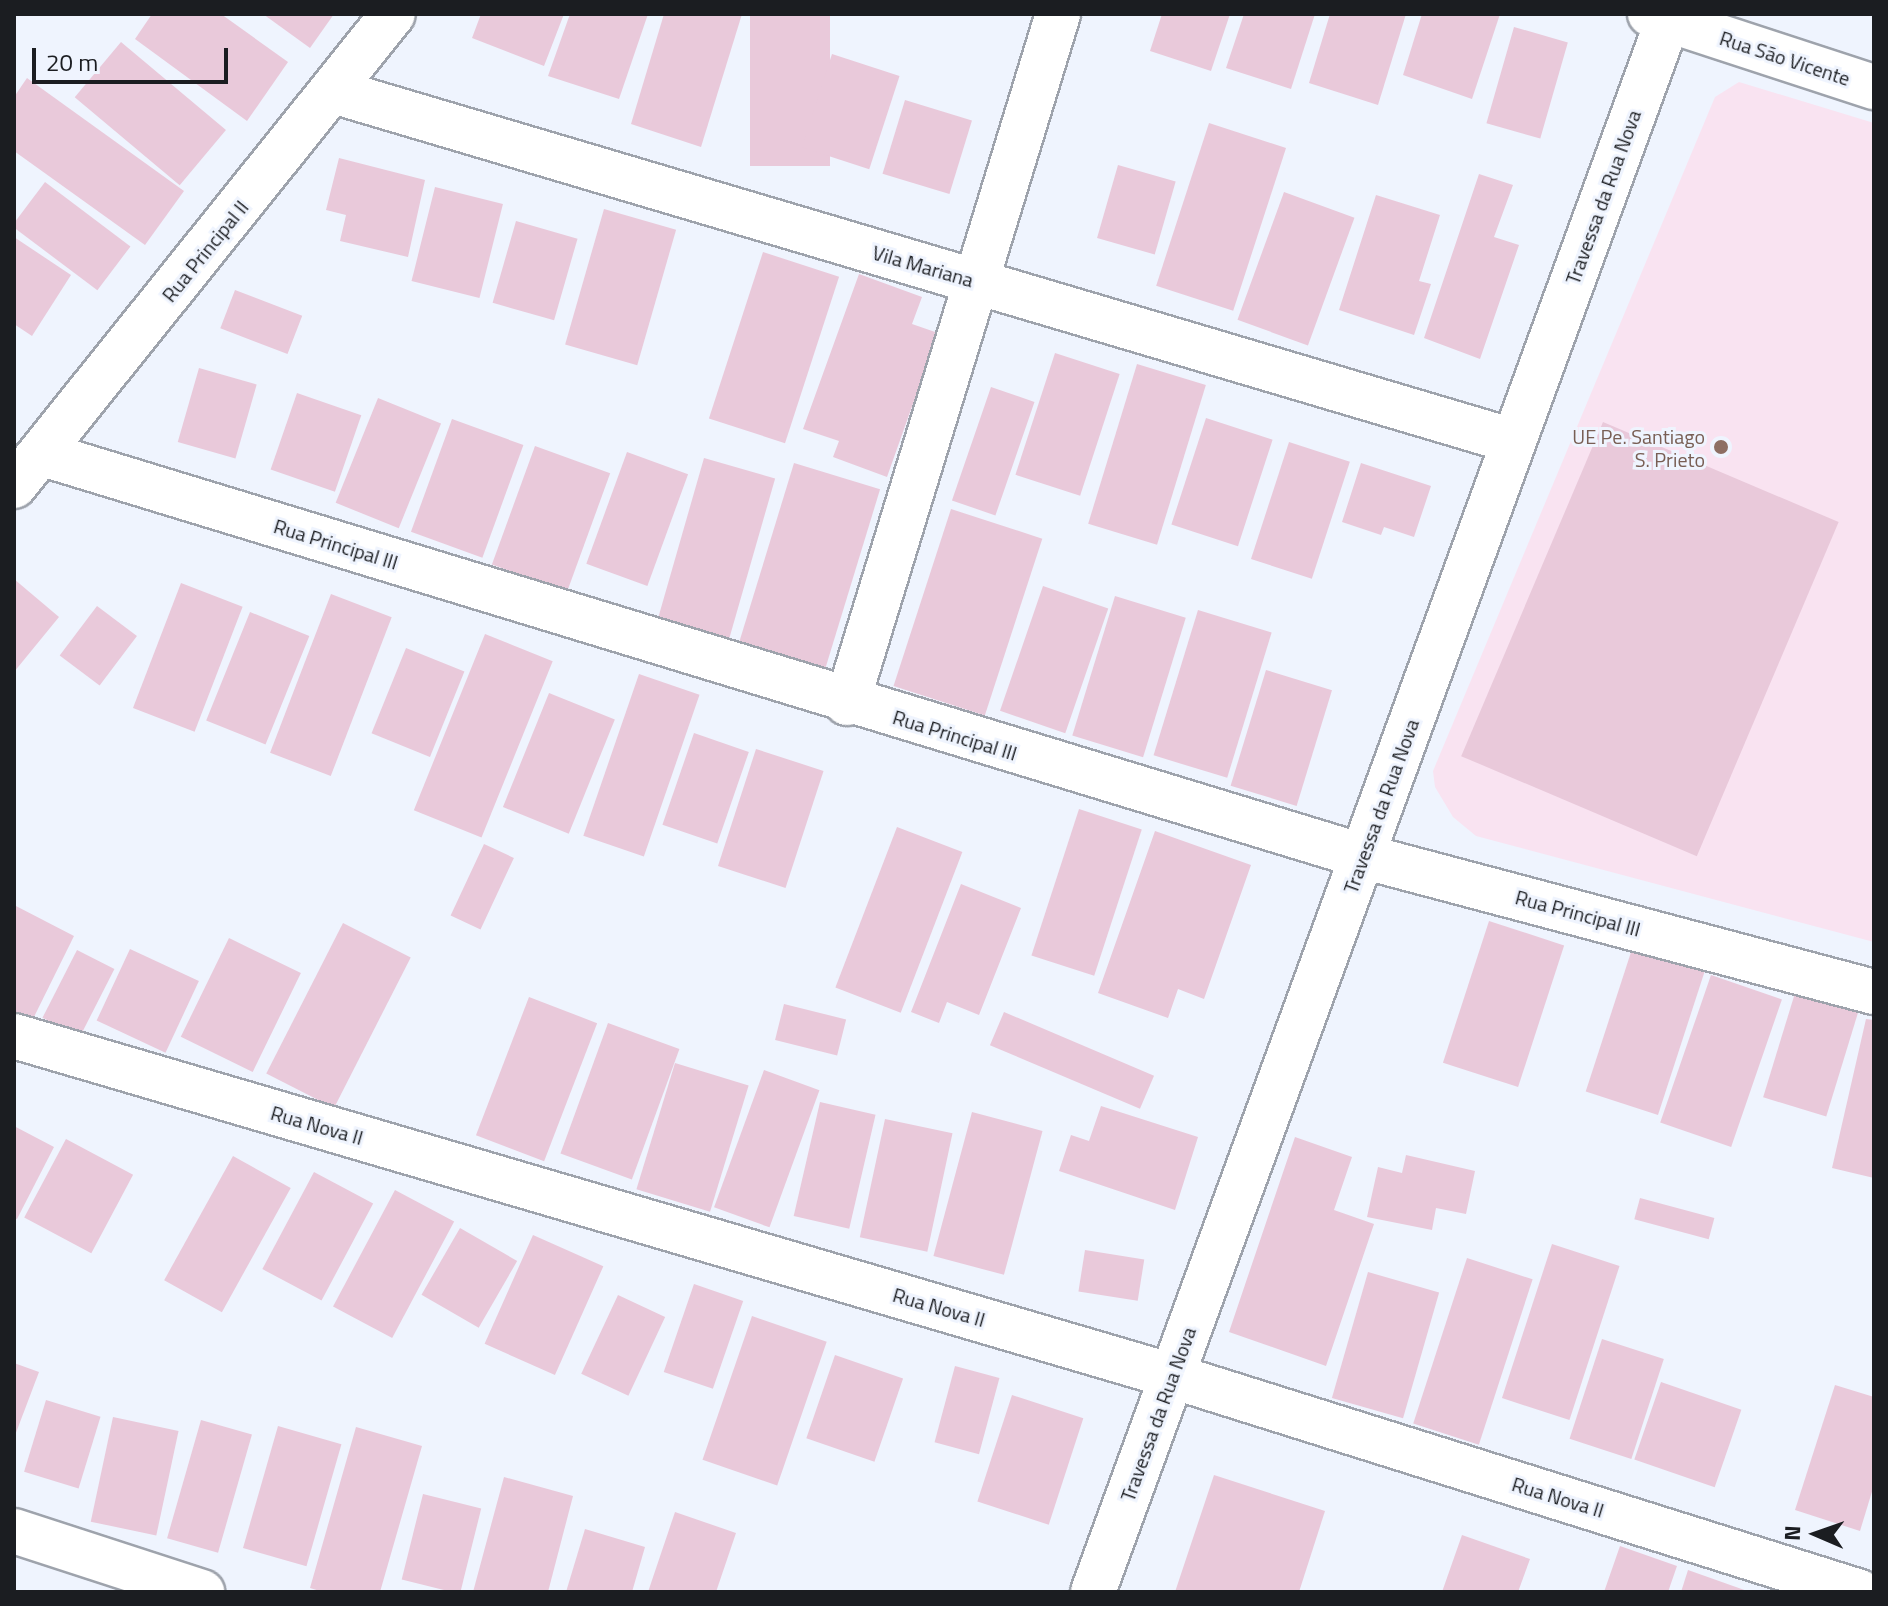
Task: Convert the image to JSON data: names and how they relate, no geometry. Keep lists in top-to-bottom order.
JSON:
{
  "streets": {
    "street": [
      "Rua São Vicente",
      "Travessa da Rua Nova",
      "Rua Principal II",
      "Vila Mariana",
      "Rua Principal III",
      "Rua Nova II"
    ]
  },
  "crossings": [
    ["Rua São Vicente", "Travessa da Rua Nova"],
    ["Travessa da Rua Nova", "Vila Mariana"],
    ["Travessa da Rua Nova", "Rua Principal III"],
    ["Travessa da Rua Nova", "Rua Nova II"],
    ["Rua Principal II", "Vila Mariana"],
    ["Rua Principal II", "Rua Principal III"]
  ],
  "places": ["UE Pe. Santiago S. Prieto"],
  "scale_bar": "20 m",
  "north": "left"
}
